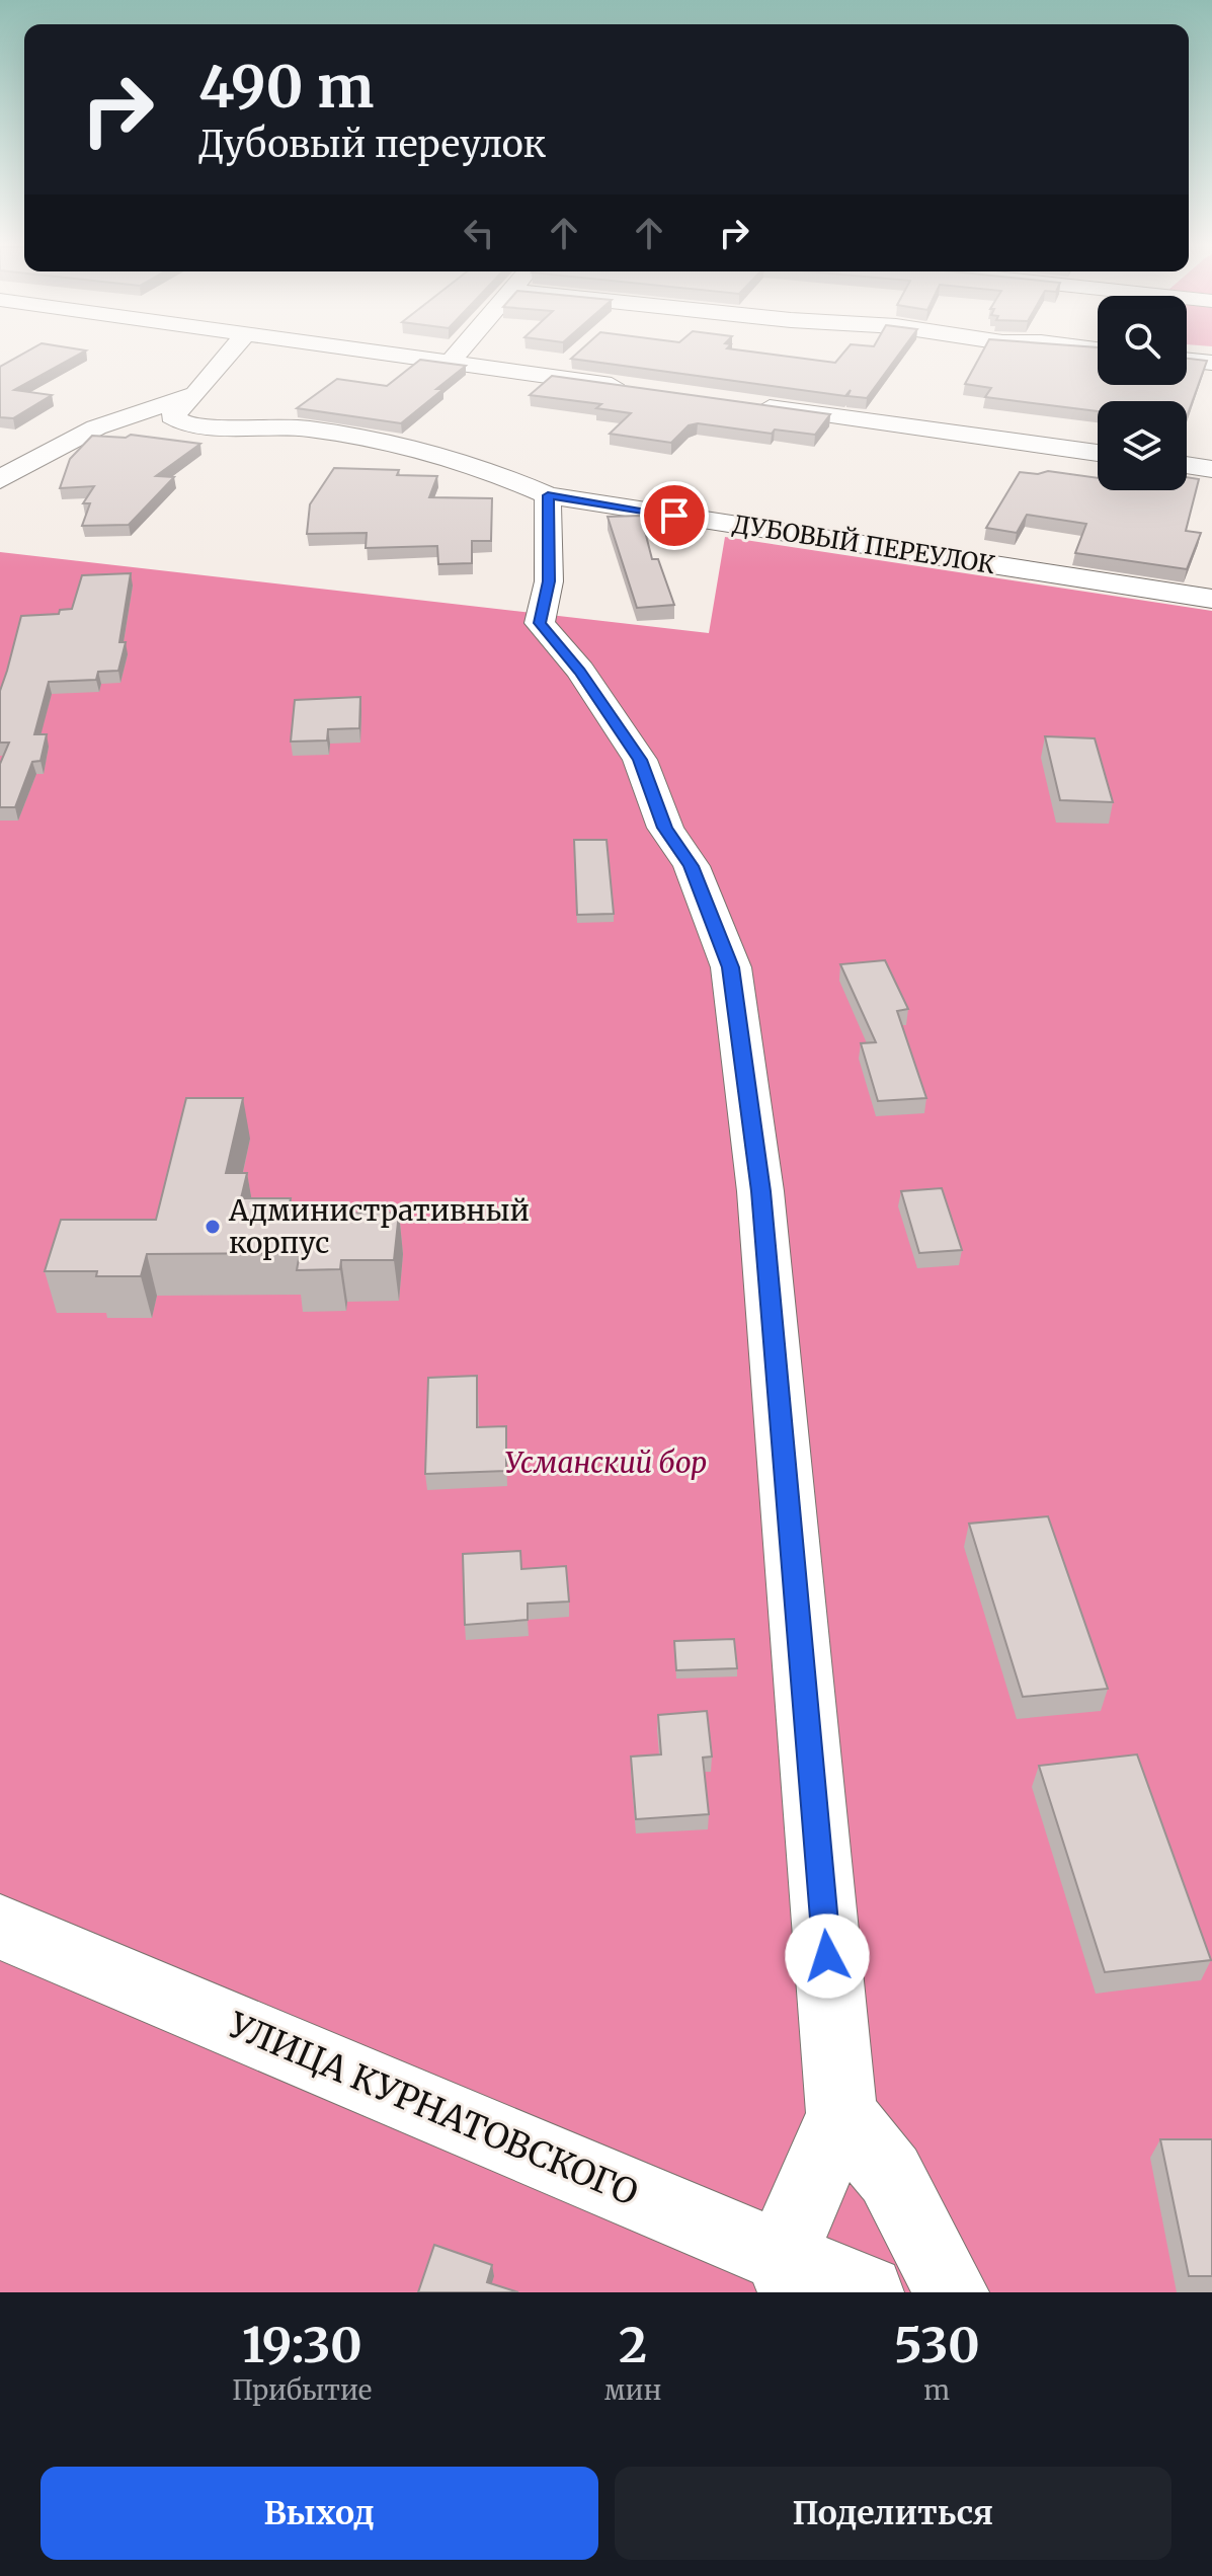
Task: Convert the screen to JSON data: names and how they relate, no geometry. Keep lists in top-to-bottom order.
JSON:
{
  "streets": {
    "street": ["ДУБОВЫЙ ПЕРЕУЛОК", "УЛИЦА КУРНАТОВСКОГО"]
  },
  "parks": ["Усманский бор"],
  "places": ["Административный корпус"],
  "page": {
    "turn": ["490 m", "Дубовый переулок"],
    "eta": [
      "19:30",
      "Прибытие",
      "2",
      "мин",
      "530",
      "m"
    ],
    "buttons": ["Выход", "Поделиться"]
  }
}
